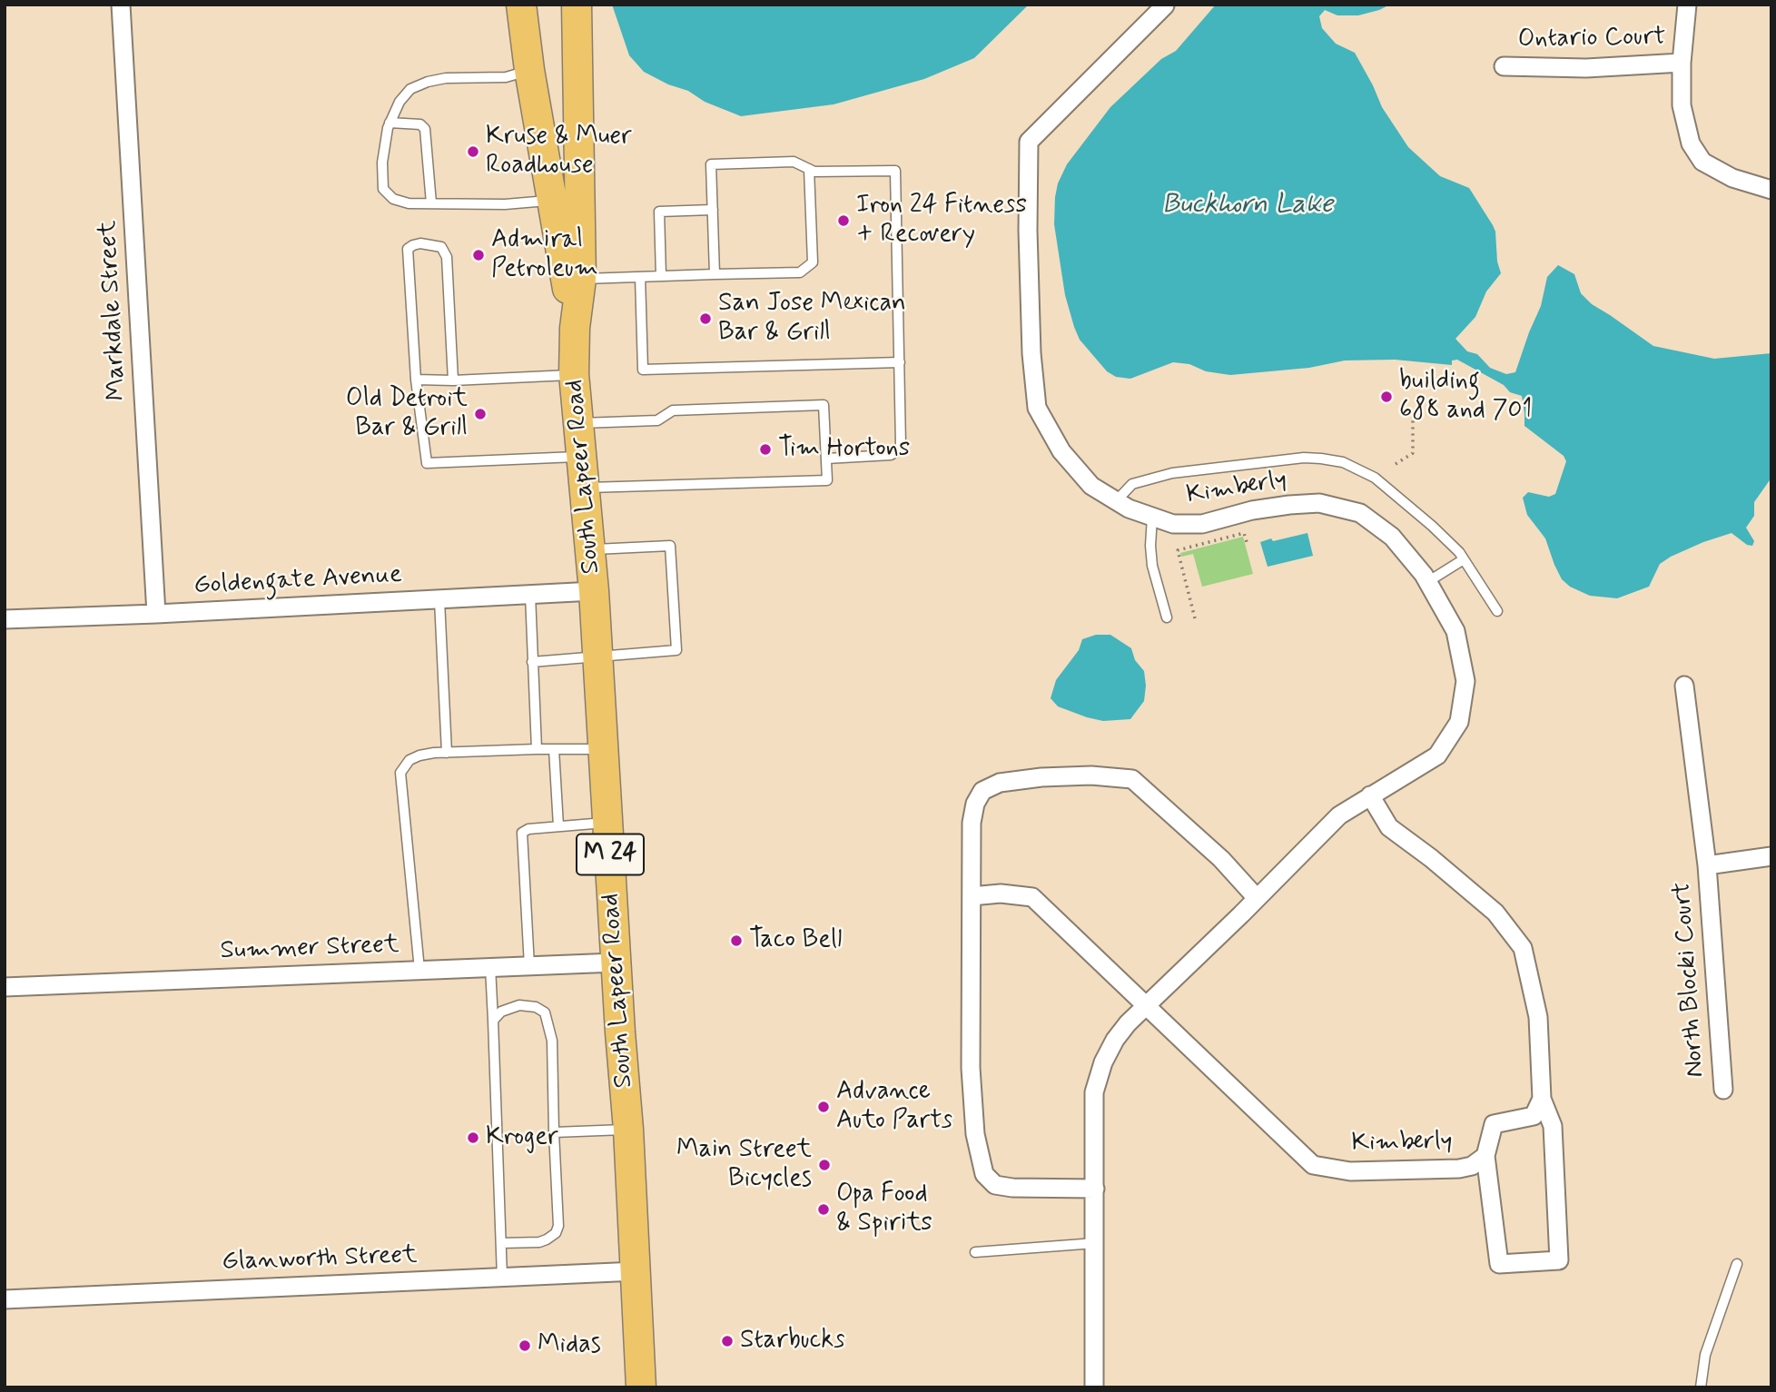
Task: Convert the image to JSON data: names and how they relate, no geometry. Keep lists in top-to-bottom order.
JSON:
{
  "streets": {
    "main road": ["South Lapeer Road", "M 24"],
    "street": [
      "Ontario Court",
      "Markdale Street",
      "Kimberly",
      "Goldengate Avenue",
      "Summer Street",
      "North Blocki Court",
      "Glanworth Street"
    ]
  },
  "crossings": [
    ["Markdale Street", "Goldengate Avenue"],
    ["South Lapeer Road", "Goldengate Avenue"],
    ["South Lapeer Road", "Summer Street"],
    ["South Lapeer Road", "Glanworth Street"]
  ],
  "water": ["Buckhorn Lake"],
  "places": [
    "Kruse & Muer Roadhouse",
    "Iron 24 Fitness + Recovery",
    "Admiral Petroleum",
    "San Jose Mexican Bar & Grill",
    "building 688 and 701",
    "Old Detroit Bar & Grill",
    "Tim Hortons",
    "Taco Bell",
    "Advance Auto Parts",
    "Kroger",
    "Main Street Bicycles",
    "Opa Food & Spirits",
    "Starbucks",
    "Midas"
  ]
}
